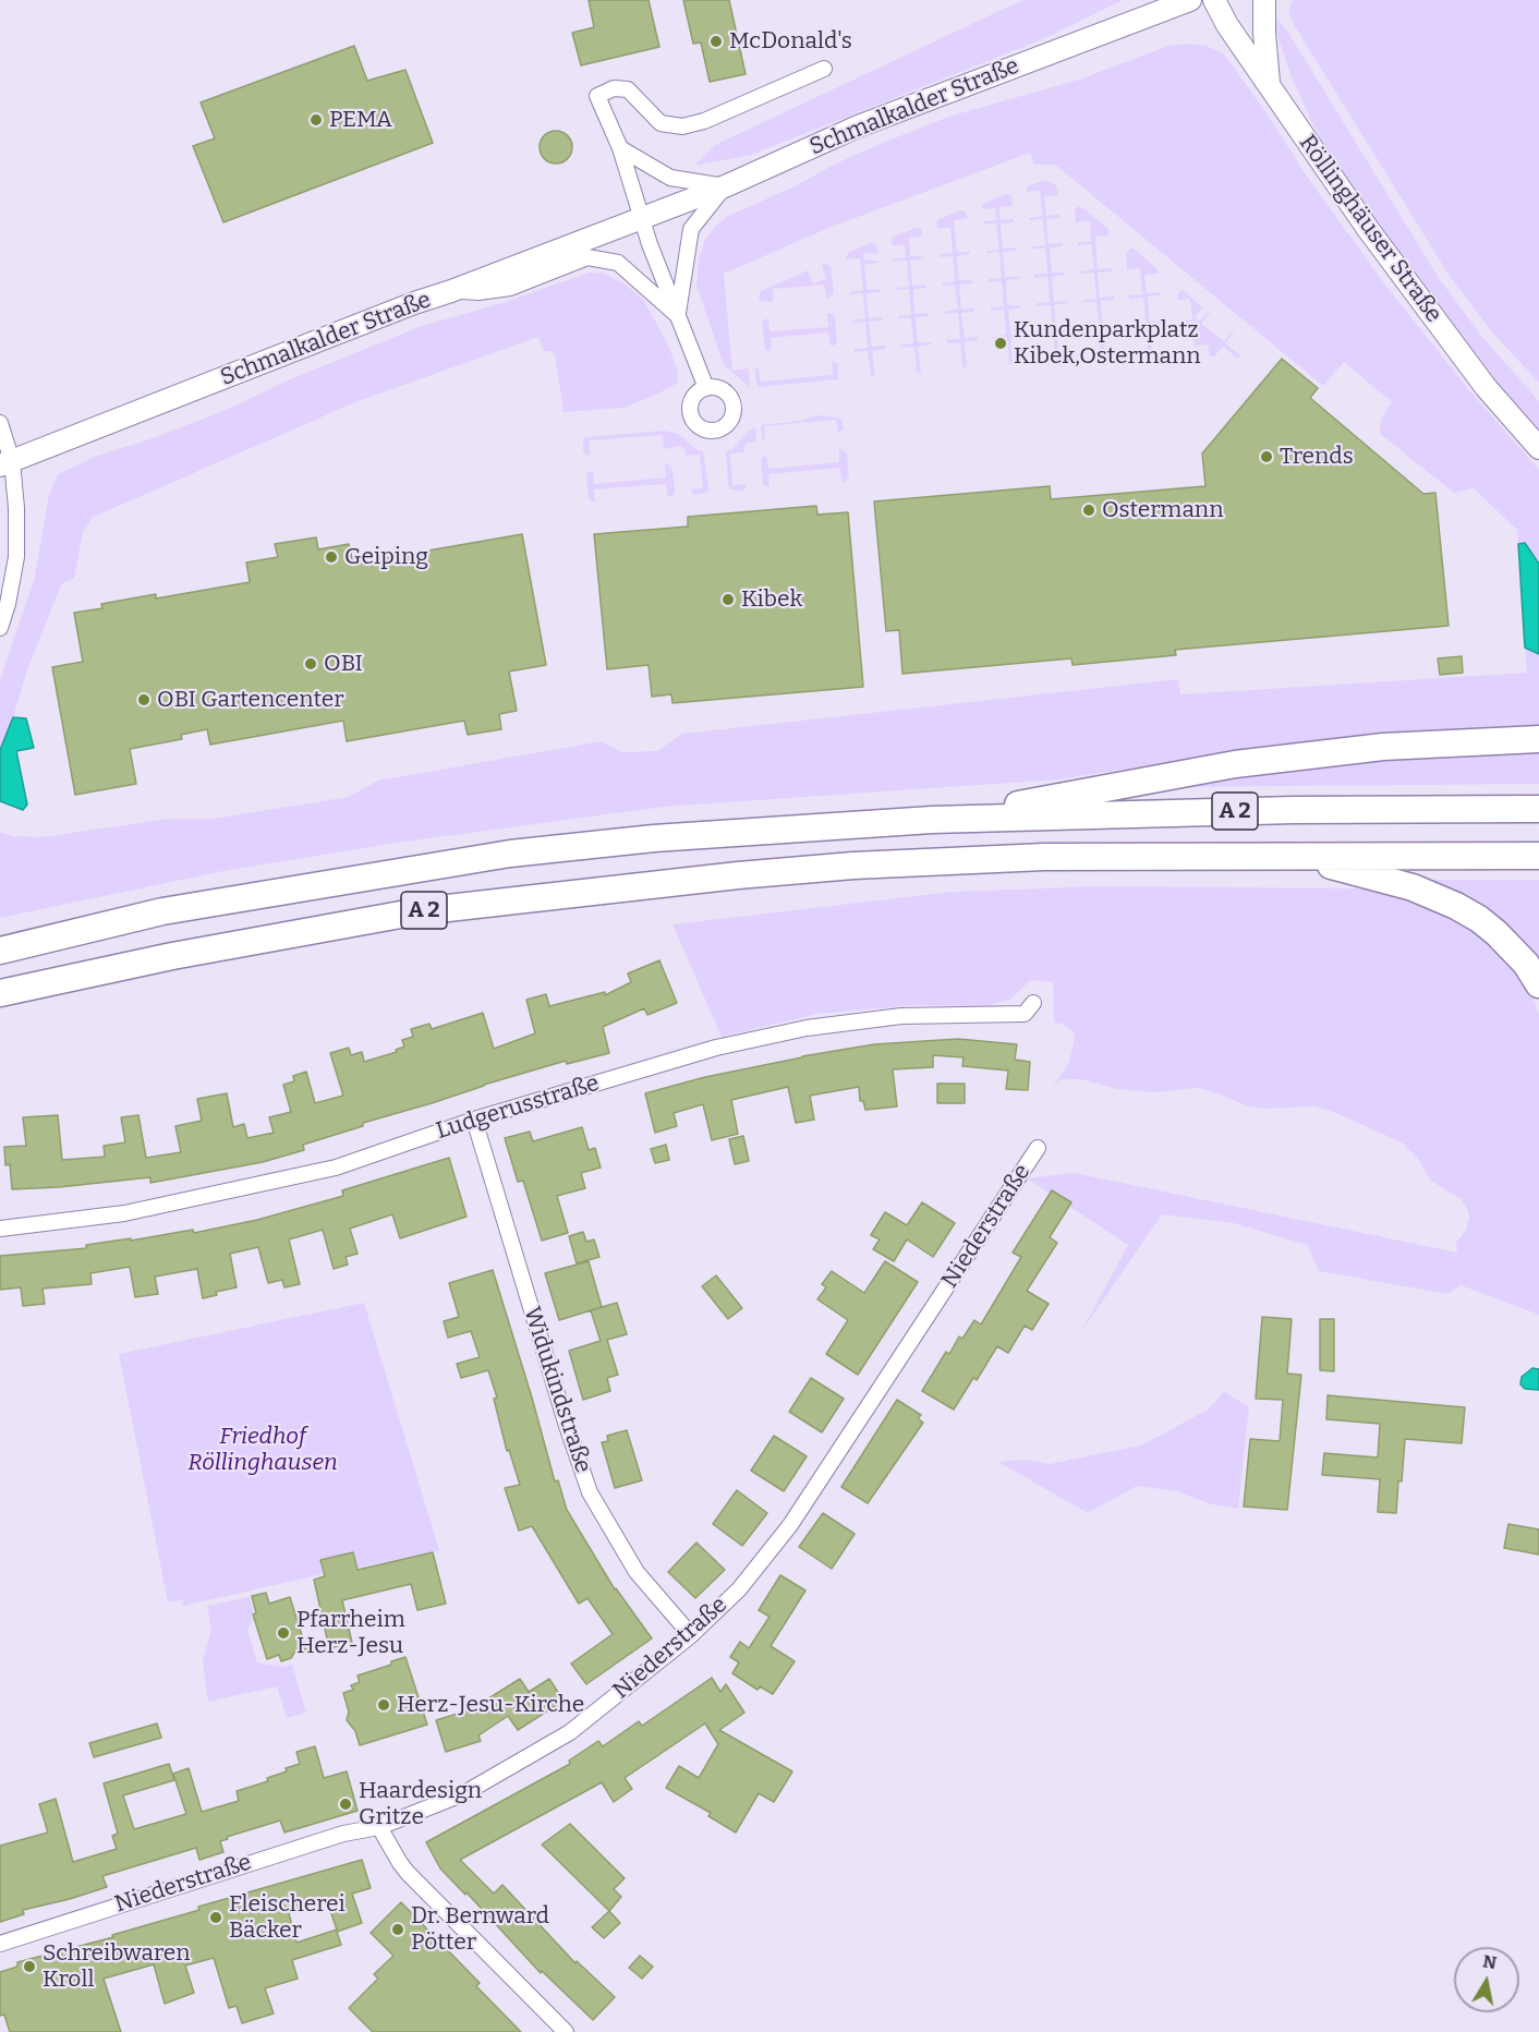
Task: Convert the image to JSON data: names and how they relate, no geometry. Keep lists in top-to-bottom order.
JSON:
{
  "streets": {
    "highway": ["A 2"],
    "main road": ["Schmalkalder Straße", "Röllinghäuser Straße"],
    "street": ["Ludgerusstraße", "Niederstraße", "Widukindstraße"]
  },
  "crossings": [
    ["Ludgerusstraße", "Widukindstraße"],
    ["Niederstraße", "Widukindstraße"]
  ],
  "parks": ["Friedhof Röllinghausen"],
  "places": [
    "McDonald's",
    "PEMA",
    "Kundenparkplatz Kibek,Ostermann",
    "Trends",
    "Ostermann",
    "Geiping",
    "Kibek",
    "OBI",
    "OBI Gartencenter",
    "Pfarrheim Herz-Jesu",
    "Herz-Jesu-Kirche",
    "Haardesign Gritze",
    "Fleischerei Bäcker",
    "Dr. Bernward Pötter",
    "Schreibwaren Kroll"
  ],
  "north": "top"
}
